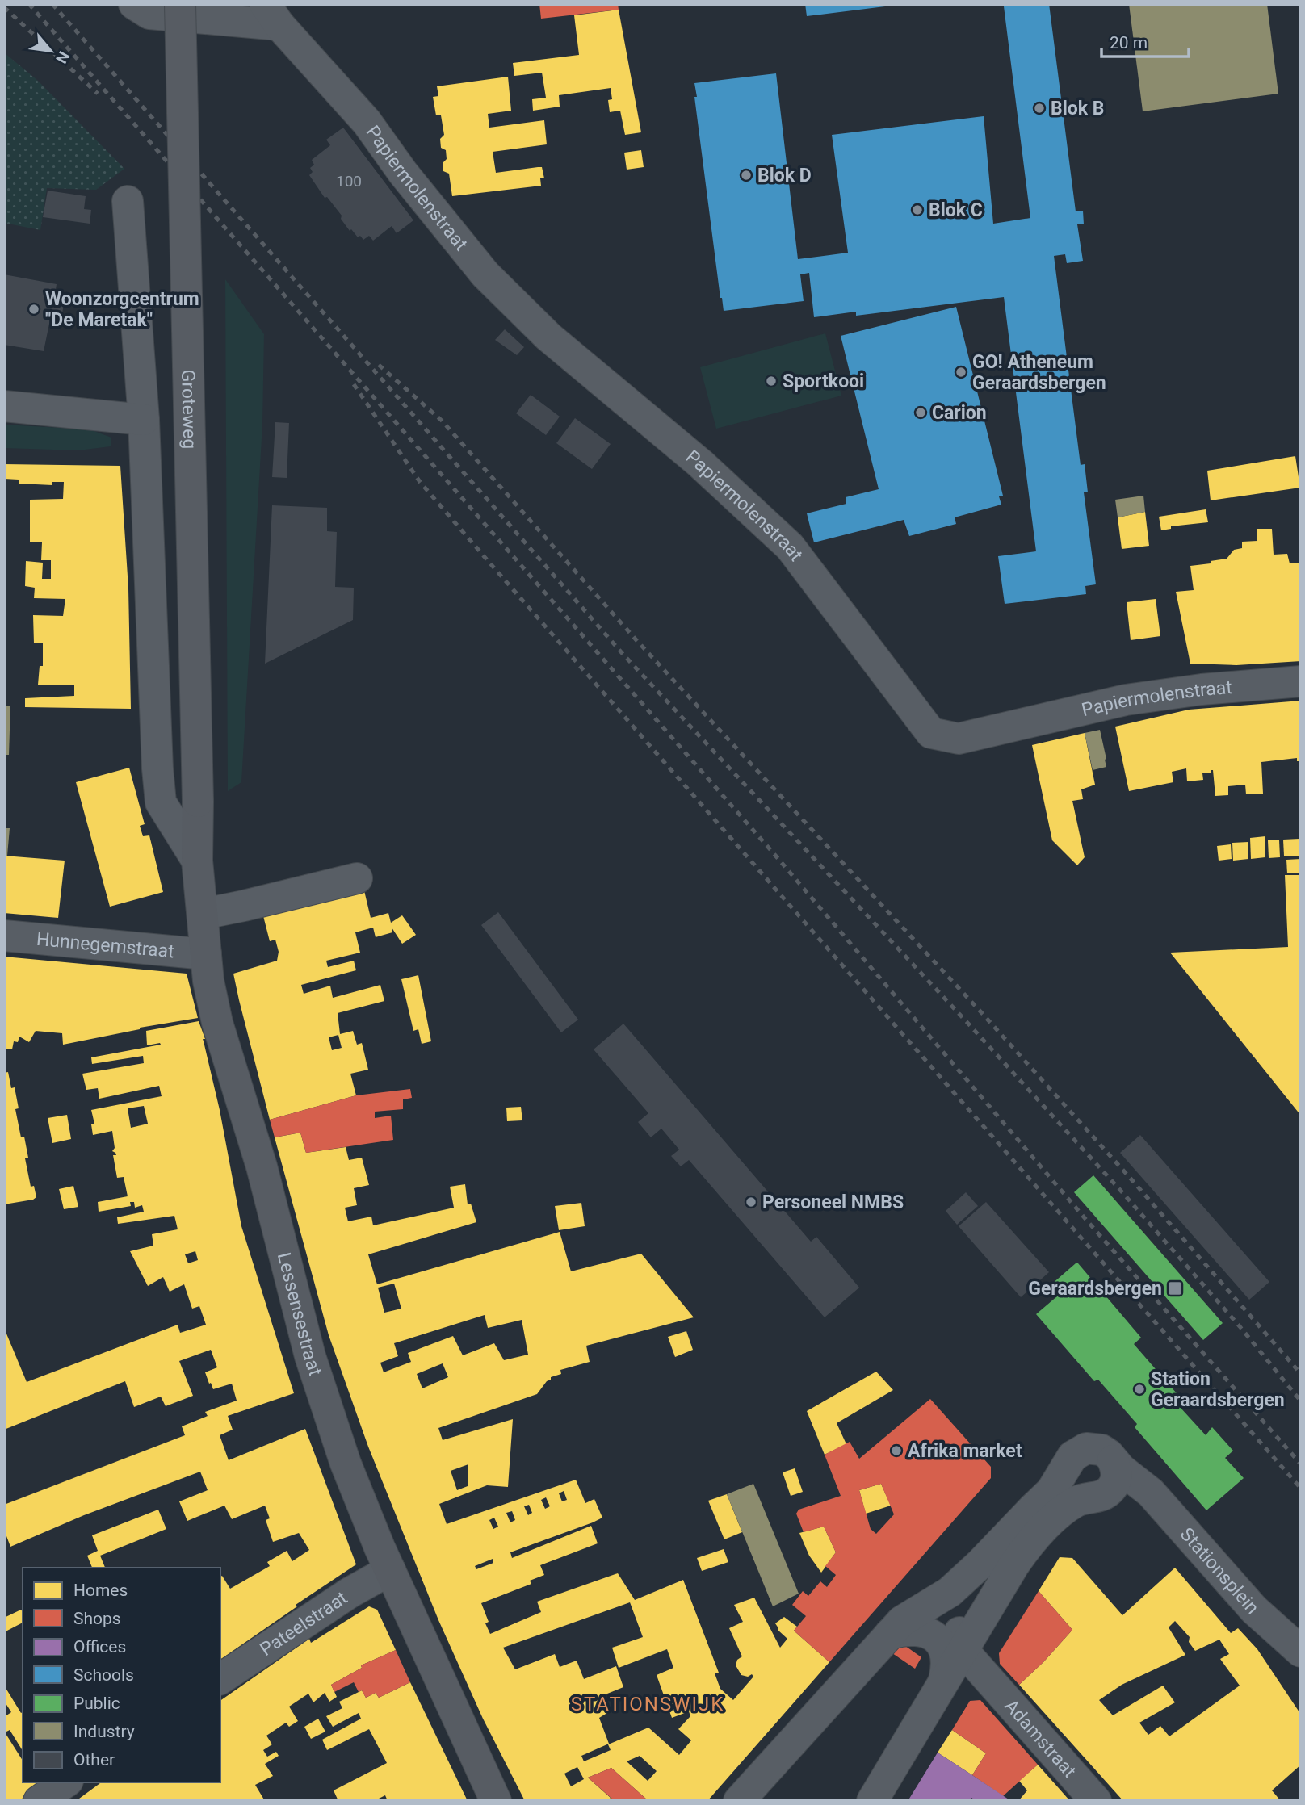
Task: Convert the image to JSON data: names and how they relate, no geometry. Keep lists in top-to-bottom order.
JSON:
{
  "streets": {
    "main road": ["Groteweg", "Lessensestraat"],
    "street": [
      "Papiermolenstraat",
      "Hunnegemstraat",
      "Stationsplein",
      "Pateelstraat",
      "Adamstraat"
    ]
  },
  "crossings": [
    ["Groteweg", "Lessensestraat"],
    ["Hunnegemstraat", "Lessensestraat"],
    ["Lessensestraat", "Pateelstraat"],
    ["Stationsplein", "Adamstraat"]
  ],
  "districts": ["STATIONSWIJK"],
  "places": {
    "other": [
      "Blok B",
      "Blok D",
      "Blok C",
      "Woonzorgcentrum \"De Maretak\"",
      "GO! Atheneum Geraardsbergen",
      "Sportkooi",
      "Carion",
      "Personeel NMBS",
      "Station Geraardsbergen",
      "Afrika market"
    ],
    "transit": ["Geraardsbergen"]
  },
  "house_numbers": ["100"],
  "legend": [
    "Homes",
    "Shops",
    "Offices",
    "Schools",
    "Public",
    "Industry",
    "Other"
  ],
  "scale_bar": "20 m",
  "north": "bottom right"
}
